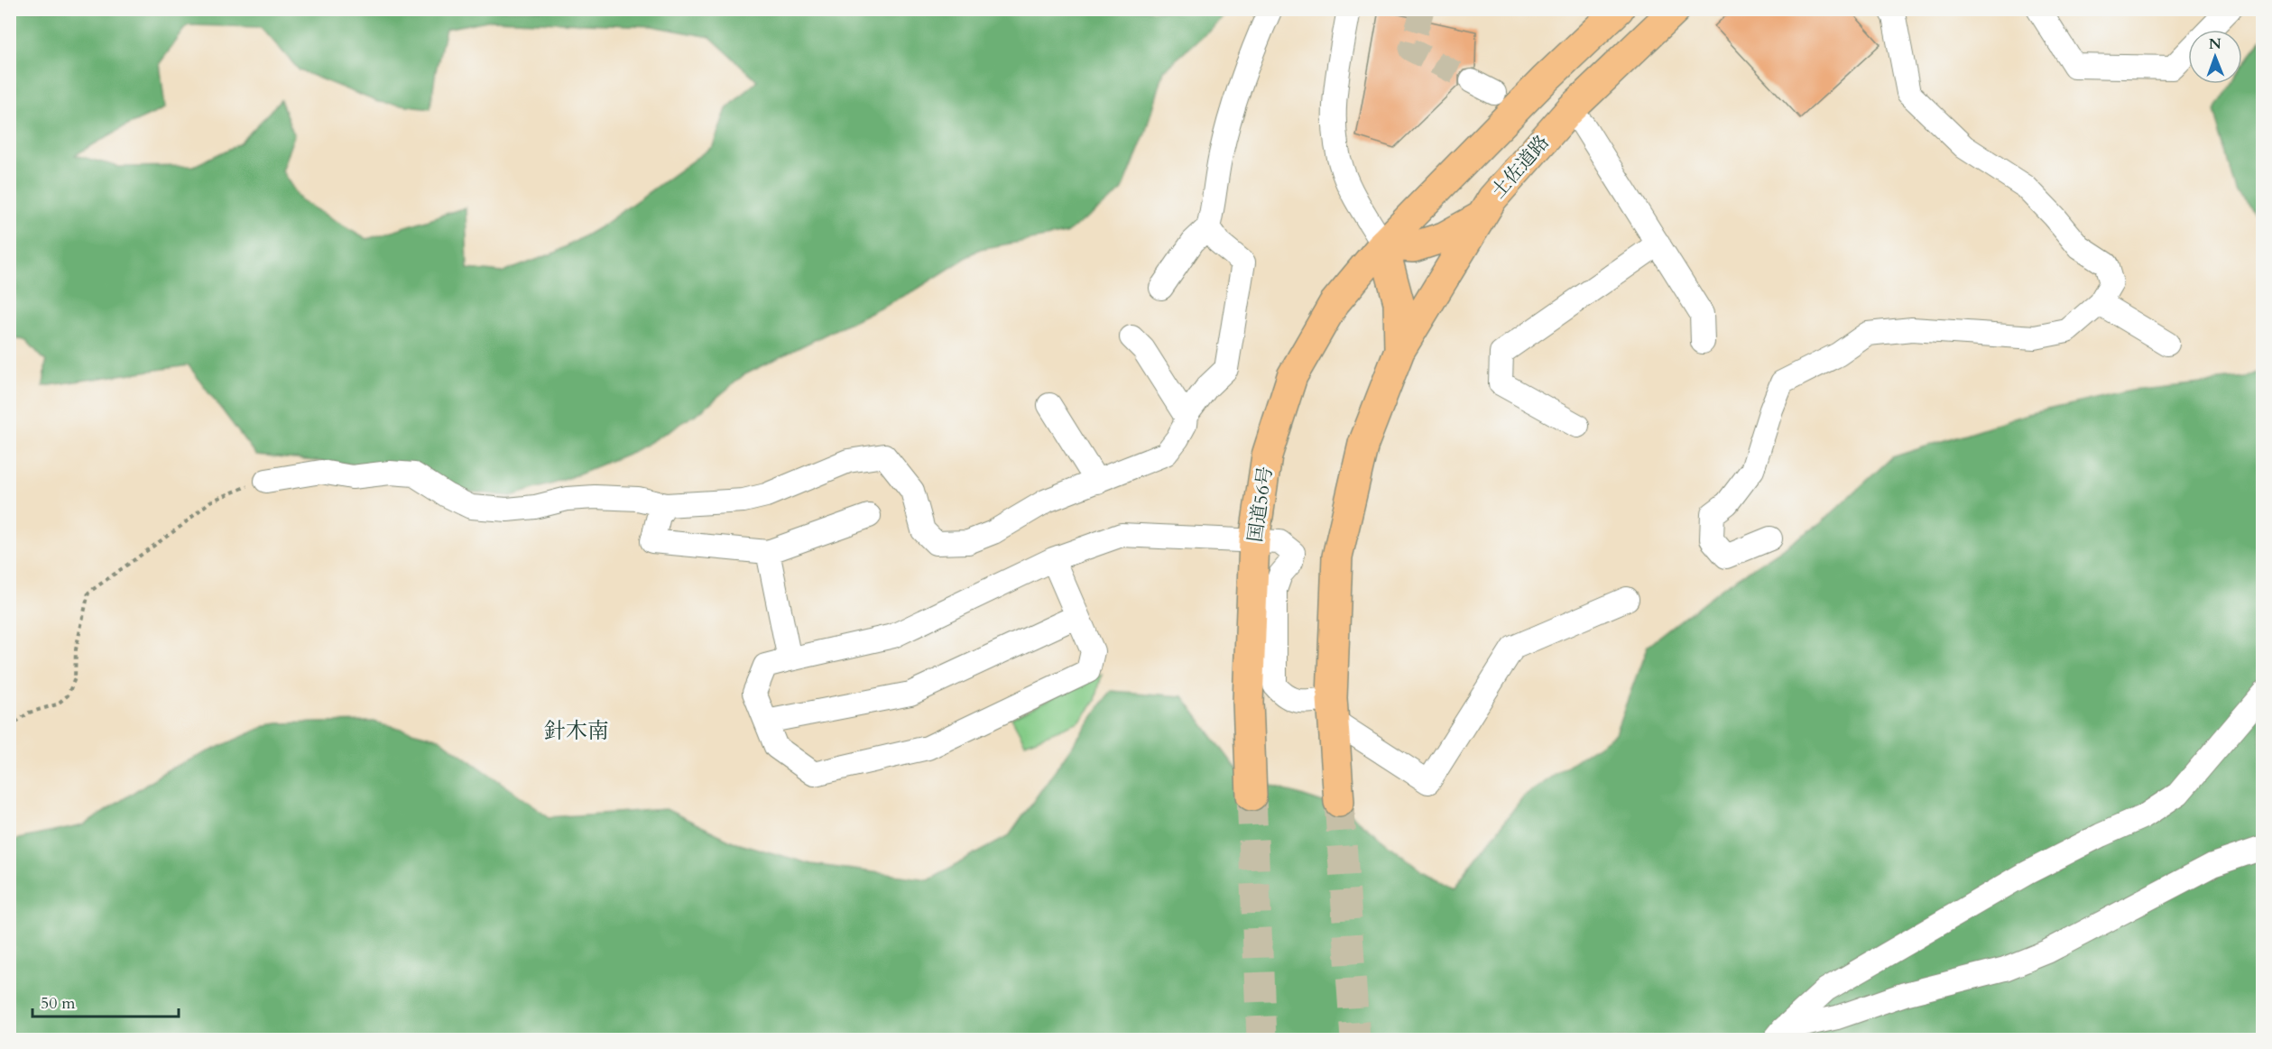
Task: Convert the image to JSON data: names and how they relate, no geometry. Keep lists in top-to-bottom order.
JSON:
{
  "streets": {
    "highway": ["土佐道路", "国道56号"]
  },
  "districts": ["針木南"],
  "scale_bar": "50 m",
  "north": "top"
}
